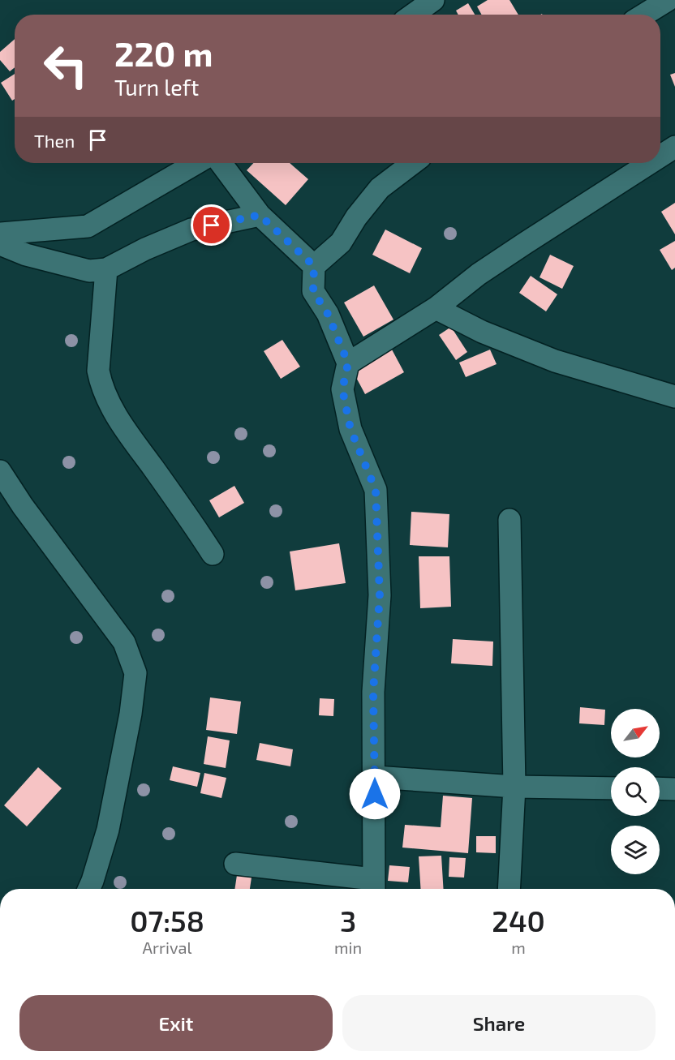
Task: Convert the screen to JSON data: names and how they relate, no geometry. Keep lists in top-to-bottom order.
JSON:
{
  "north": "top right",
  "page": {
    "turn": ["220 m", "Turn left"],
    "then": "Then",
    "eta": [
      "07:58",
      "Arrival",
      "3",
      "min",
      "240",
      "m"
    ],
    "buttons": ["Exit", "Share"]
  }
}
